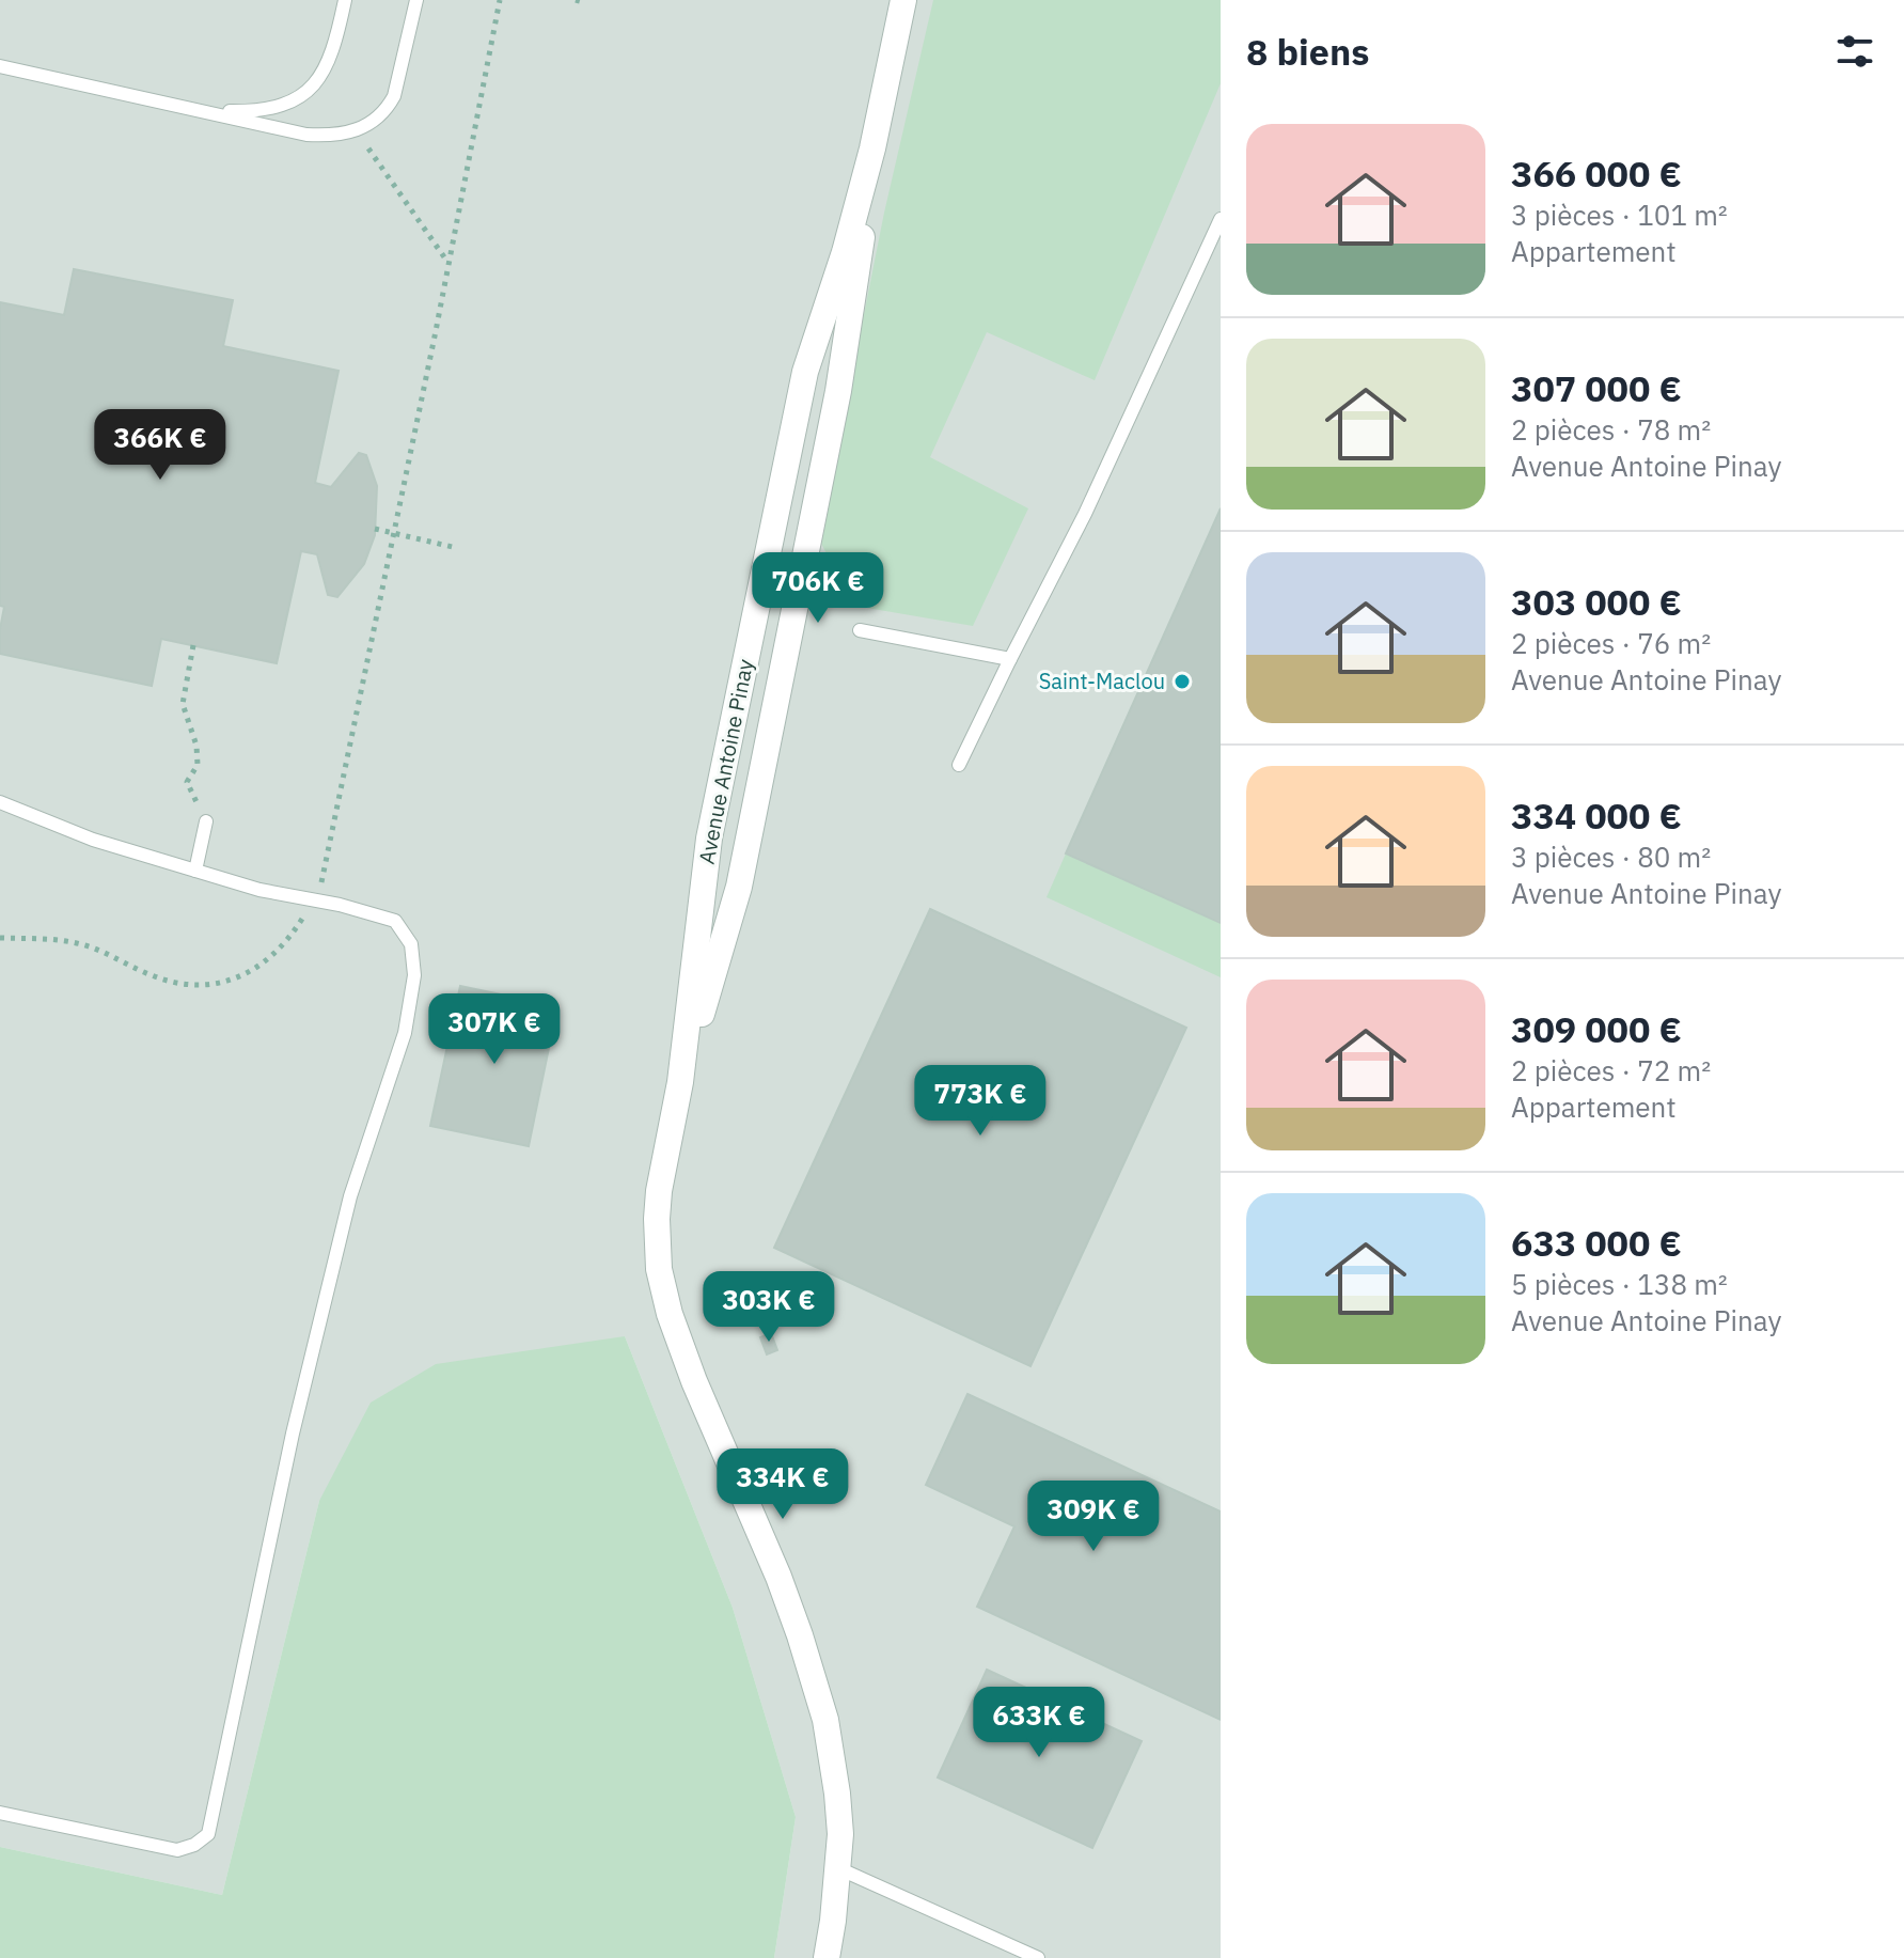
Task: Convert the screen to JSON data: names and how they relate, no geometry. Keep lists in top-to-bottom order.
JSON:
{
  "streets": {
    "street": ["Avenue Antoine Pinay"]
  },
  "places": ["Saint-Maclou"],
  "page": {
    "heading": "8 biens",
    "list": [
      {
        "name": "366 000 €",
        "note": "3 pièces · 101 m² · Appartement"
      },
      {
        "name": "307 000 €",
        "note": "2 pièces · 78 m² · Avenue Antoine Pinay"
      },
      {
        "name": "303 000 €",
        "note": "2 pièces · 76 m² · Avenue Antoine Pinay"
      },
      {
        "name": "334 000 €",
        "note": "3 pièces · 80 m² · Avenue Antoine Pinay"
      },
      {
        "name": "309 000 €",
        "note": "2 pièces · 72 m² · Appartement"
      },
      {
        "name": "633 000 €",
        "note": "5 pièces · 138 m² · Avenue Antoine Pinay"
      }
    ],
    "price": [
      "366K €",
      "706K €",
      "307K €",
      "773K €",
      "303K €",
      "334K €",
      "309K €",
      "633K €"
    ]
  }
}
